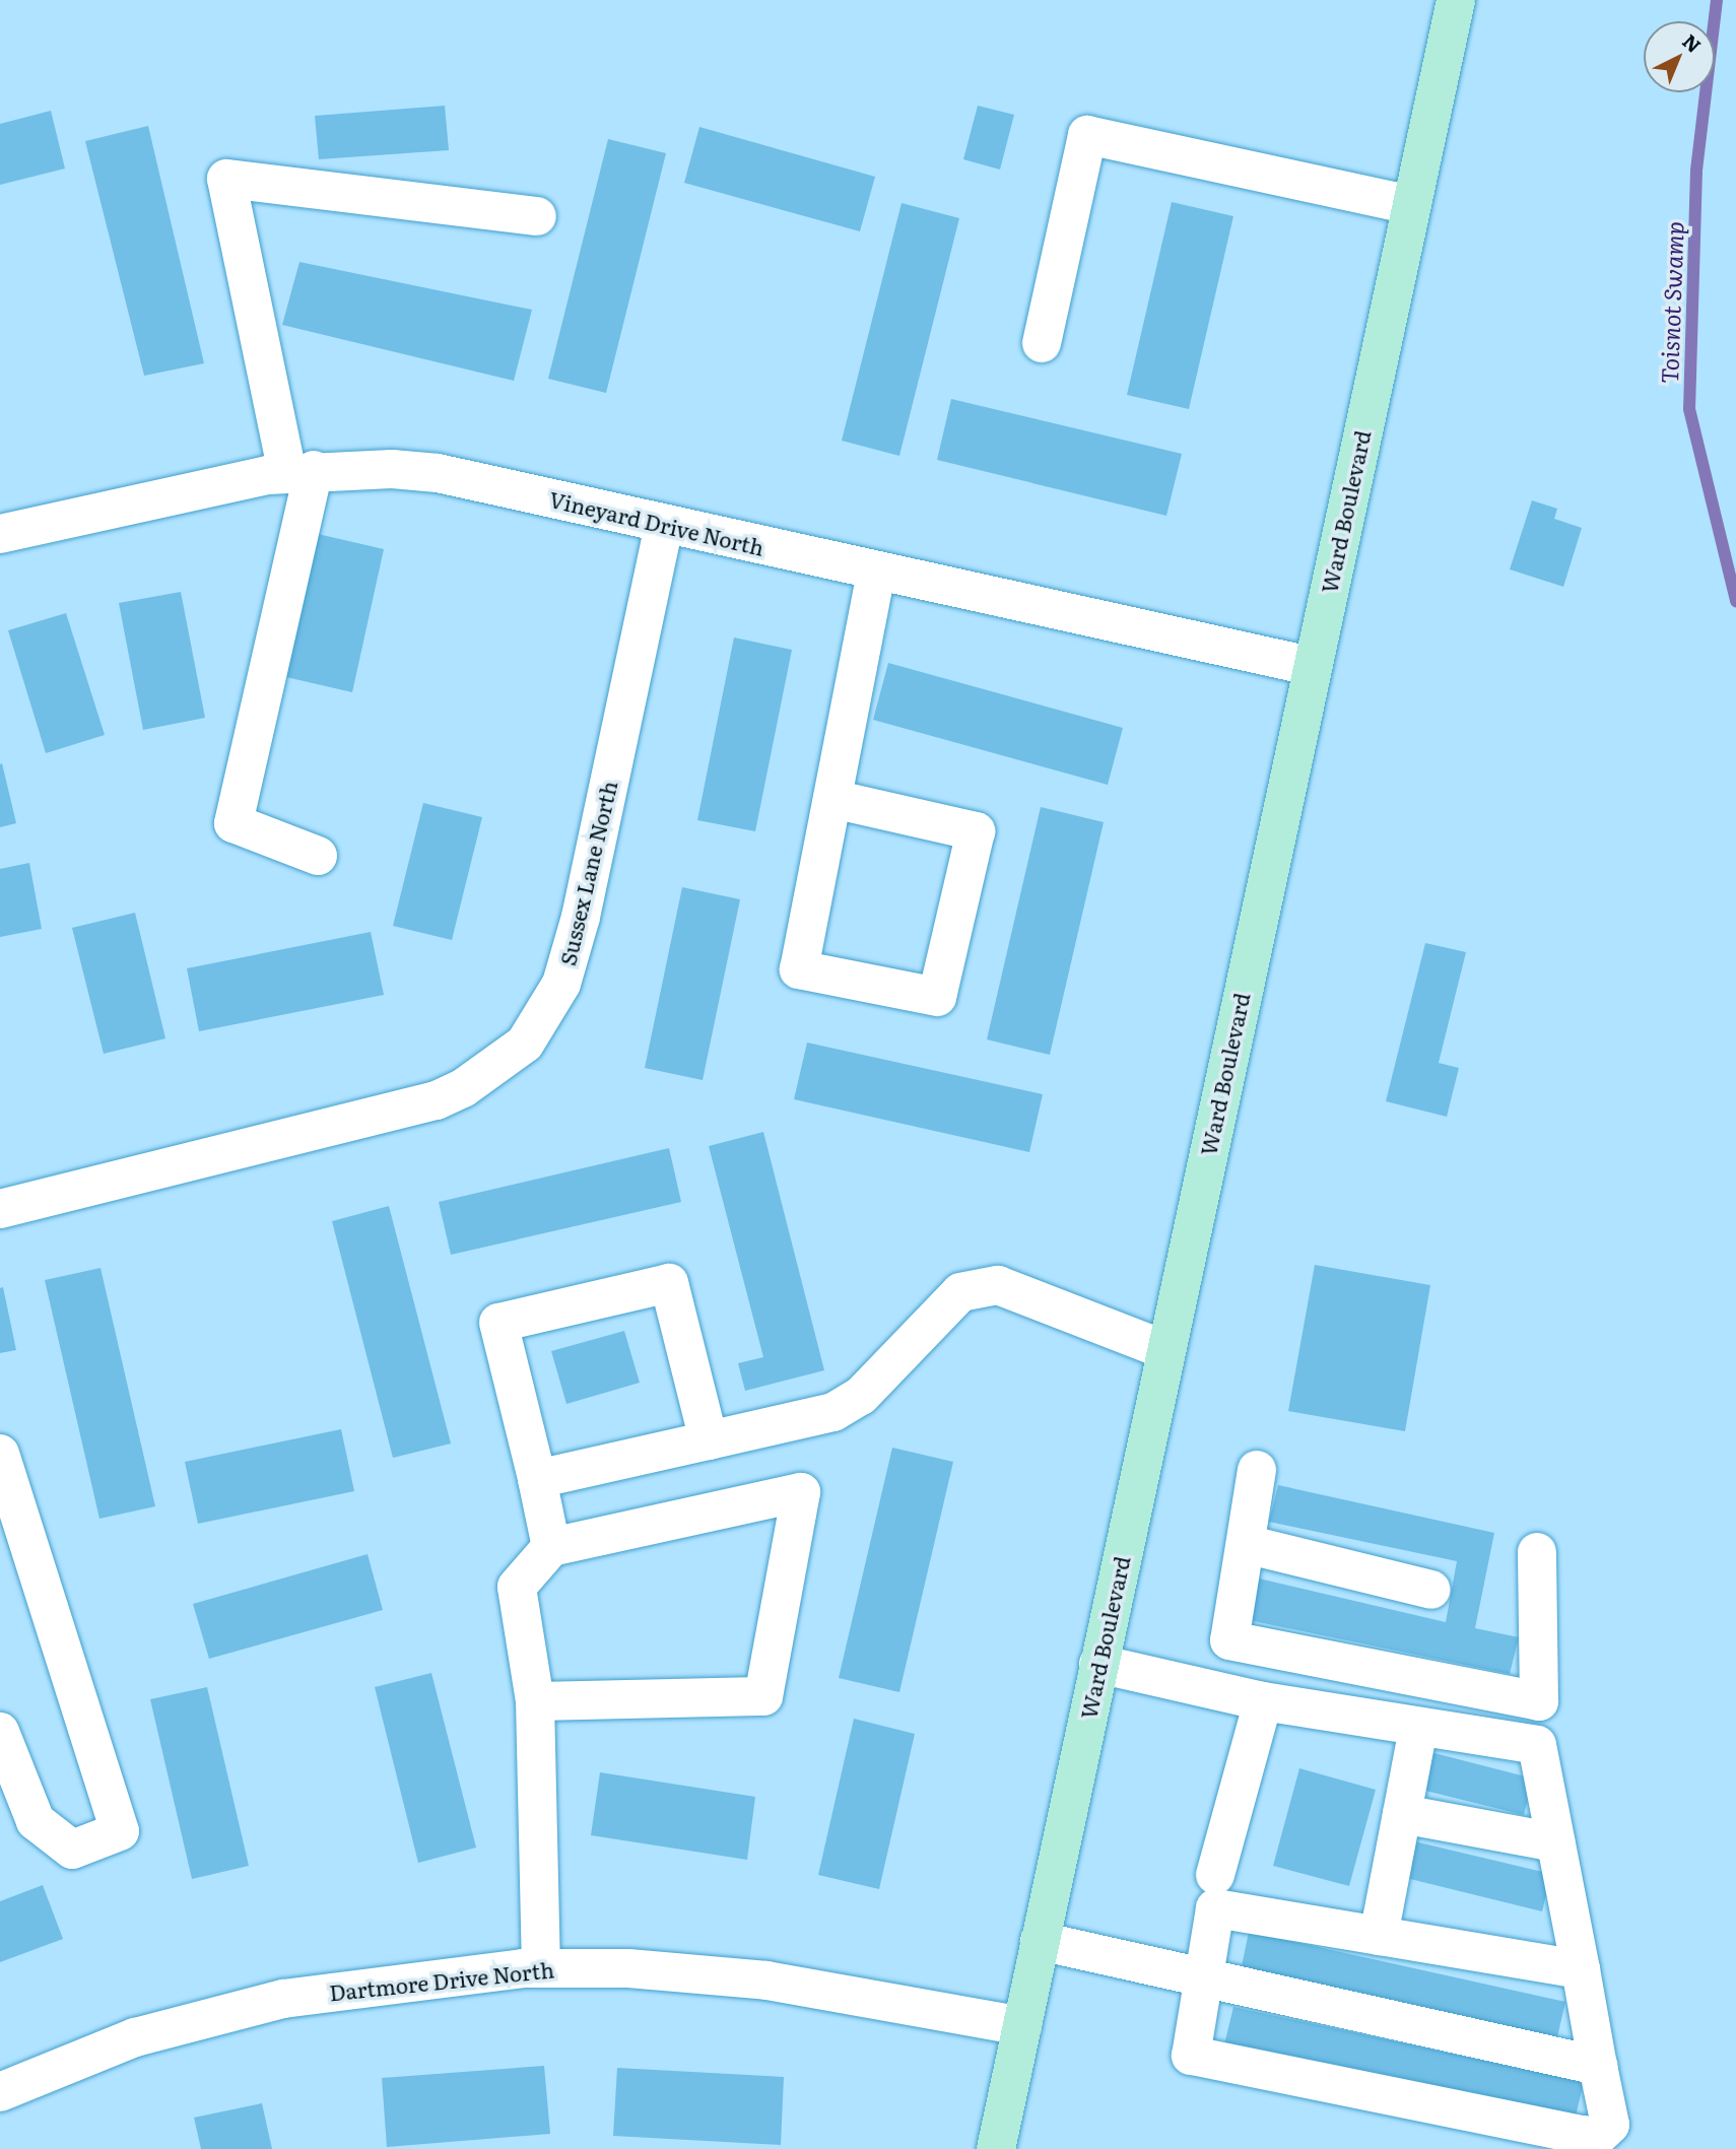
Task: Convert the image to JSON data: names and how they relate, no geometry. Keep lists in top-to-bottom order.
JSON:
{
  "streets": {
    "main road": ["Ward Boulevard"],
    "street": ["Vineyard Drive North", "Sussex Lane North", "Dartmore Drive North"]
  },
  "crossings": [
    ["Ward Boulevard", "Vineyard Drive North"],
    ["Ward Boulevard", "Dartmore Drive North"],
    ["Vineyard Drive North", "Sussex Lane North"]
  ],
  "water": ["Toisnot Swamp"],
  "north": "top right"
}
